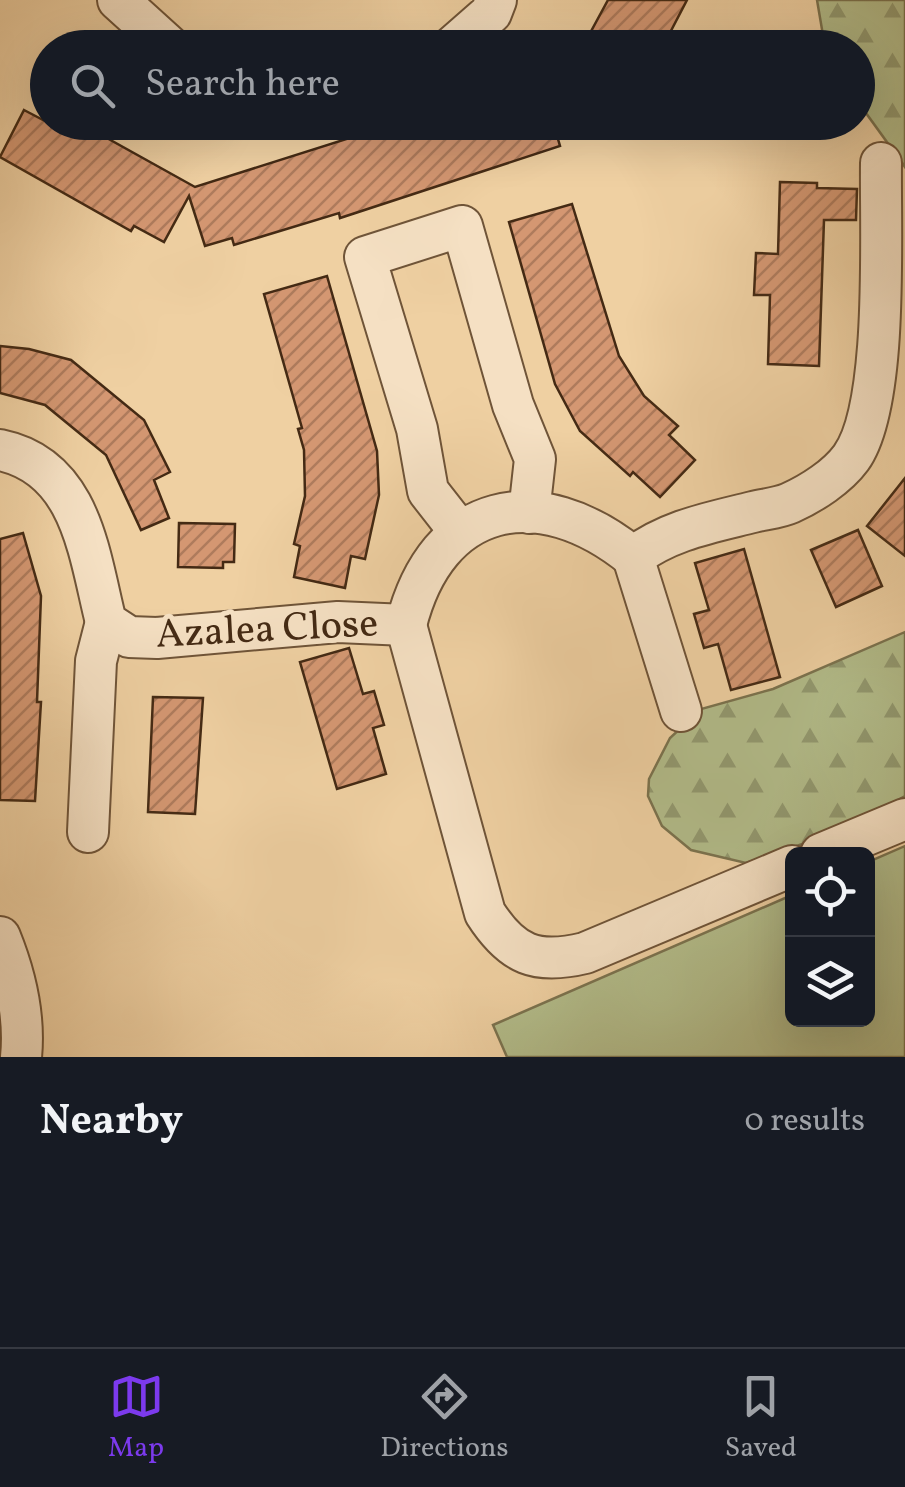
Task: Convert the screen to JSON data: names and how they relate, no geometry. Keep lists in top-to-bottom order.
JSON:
{
  "streets": {
    "street": ["Azalea Close"]
  },
  "page": {
    "search": "Search here",
    "heading": ["Nearby", "0 results"],
    "nav": ["Map", "Directions", "Saved"]
  }
}
